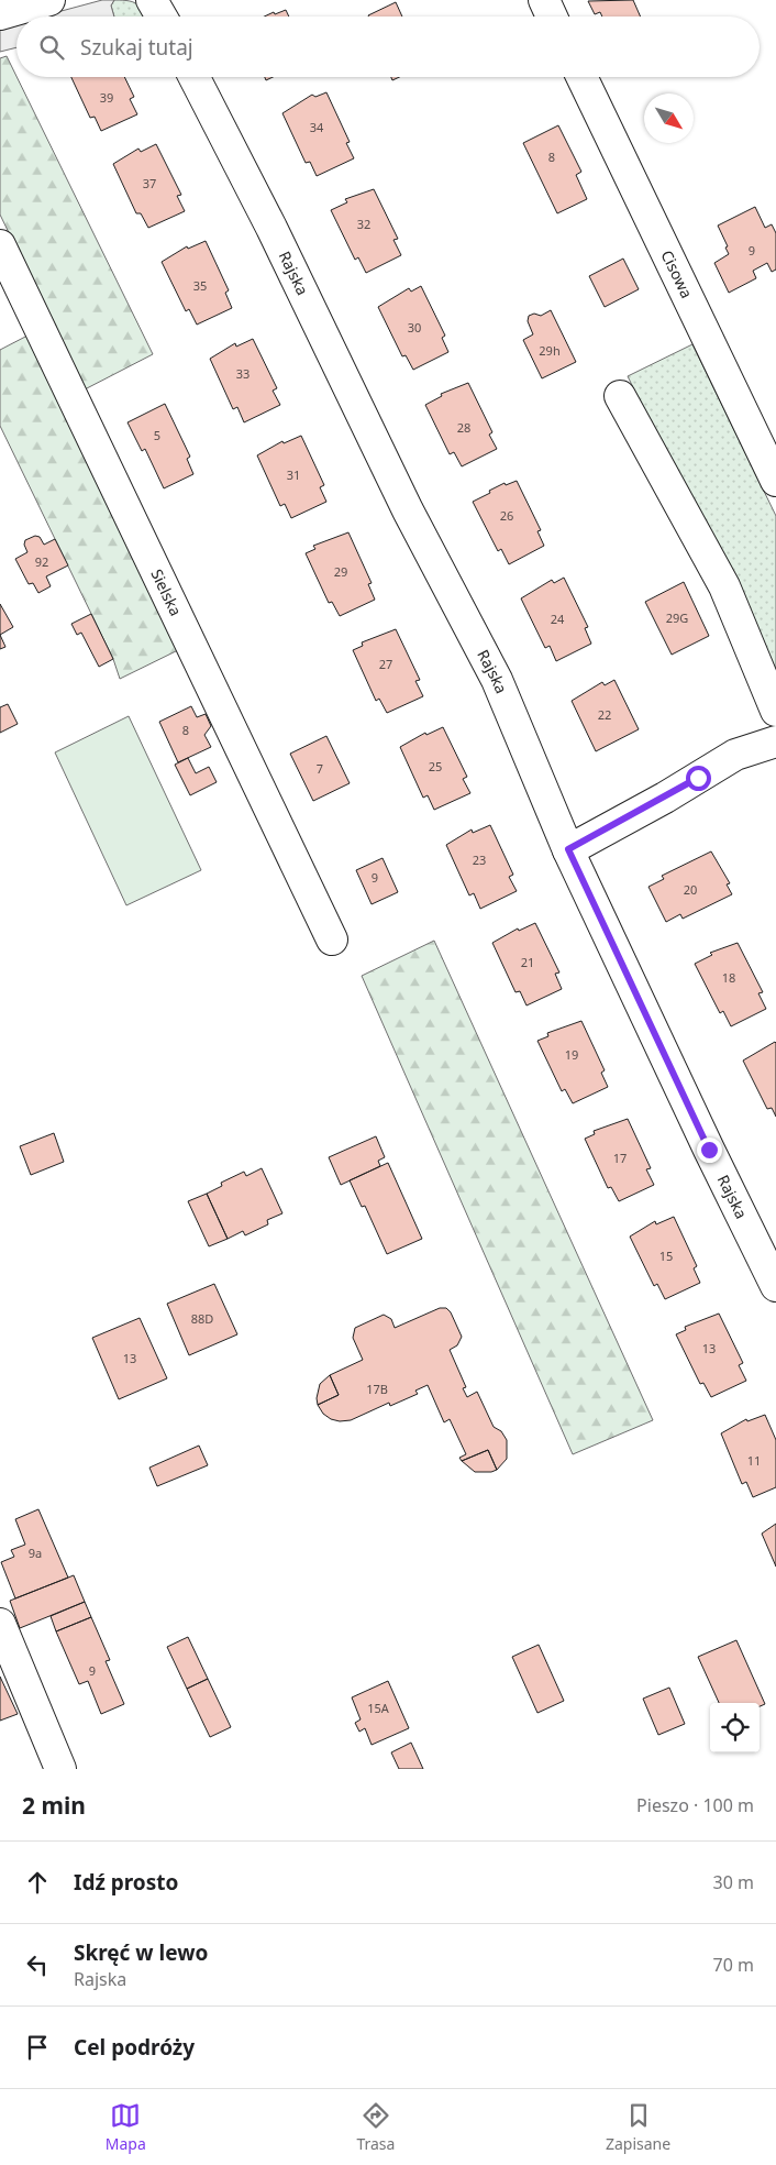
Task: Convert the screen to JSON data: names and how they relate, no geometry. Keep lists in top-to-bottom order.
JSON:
{
  "streets": {
    "street": ["Rajska", "Cisowa", "Sielska"]
  },
  "house_numbers": [
    "39",
    "34",
    "8",
    "37",
    "32",
    "9",
    "35",
    "30",
    "29h",
    "33",
    "28",
    "5",
    "31",
    "26",
    "92",
    "29",
    "29G",
    "24",
    "27",
    "22",
    "8",
    "25",
    "7",
    "23",
    "9",
    "20",
    "21",
    "18",
    "19",
    "17",
    "15",
    "88D",
    "13",
    "13",
    "17B",
    "11",
    "9a",
    "9",
    "15A"
  ],
  "north": "bottom right",
  "page": {
    "search": "Szukaj tutaj",
    "heading": ["2 min", "Pieszo · 100 m"],
    "list": [
      ["Idź prosto", "30 m"],
      ["Skręć w lewo", "Rajska", "70 m"],
      "Cel podróży"
    ],
    "nav": ["Mapa", "Trasa", "Zapisane"]
  }
}
